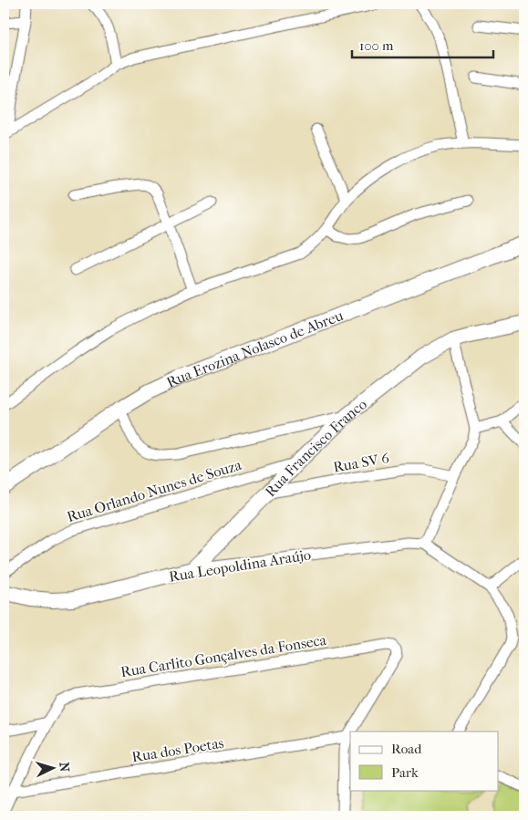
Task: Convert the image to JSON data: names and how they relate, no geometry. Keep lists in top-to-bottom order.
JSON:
{
  "streets": {
    "street": [
      "Rua Erozina Nolasco de Abreu",
      "Rua Francisco Franco",
      "Rua SV 6",
      "Rua Orlando Nunes de Souza",
      "Rua Leopoldina Araújo",
      "Rua Carlito Gonçalves da Fonseca",
      "Rua dos Poetas"
    ]
  },
  "crossings": [
    ["Rua Francisco Franco", "Rua SV 6"],
    ["Rua Francisco Franco", "Rua Orlando Nunes de Souza"],
    ["Rua Francisco Franco", "Rua Leopoldina Araújo"],
    ["Rua Carlito Gonçalves da Fonseca", "Rua dos Poetas"]
  ],
  "legend": ["Road", "Park"],
  "scale_bar": "100 m",
  "north": "right"
}
